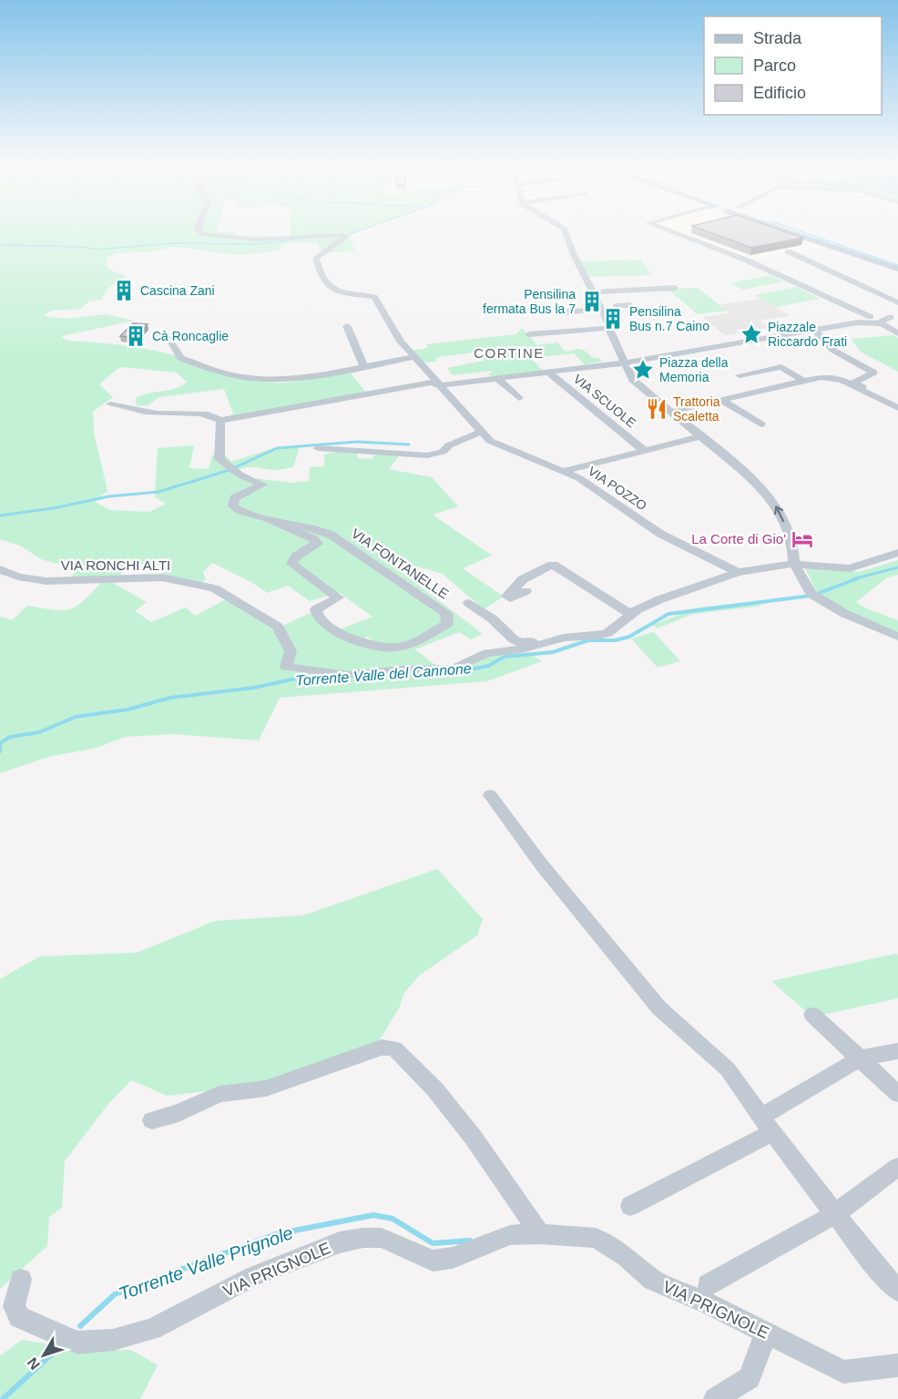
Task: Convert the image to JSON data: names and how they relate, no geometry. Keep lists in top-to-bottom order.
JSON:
{
  "streets": {
    "street": [
      "VIA SCUOLE",
      "VIA POZZO",
      "VIA FONTANELLE",
      "VIA RONCHI ALTI",
      "VIA PRIGNOLE"
    ]
  },
  "crossings": [
    ["VIA POZZO", "VIA RONCHI ALTI"]
  ],
  "districts": ["CORTINE"],
  "water": ["Torrente Valle del Cannone", "Torrente Valle Prignole"],
  "places": {
    "building": [
      "Cascina Zani",
      "Pensilina fermata Bus la 7",
      "Pensilina Bus n.7 Caino",
      "Cà Roncaglie"
    ],
    "place": ["Piazzale Riccardo Frati", "Piazza della Memoria"],
    "restaurant": ["Trattoria Scaletta"],
    "hotel": ["La Corte di Gio'"]
  },
  "legend": ["Strada", "Parco", "Edificio"],
  "north": "bottom left"
}
